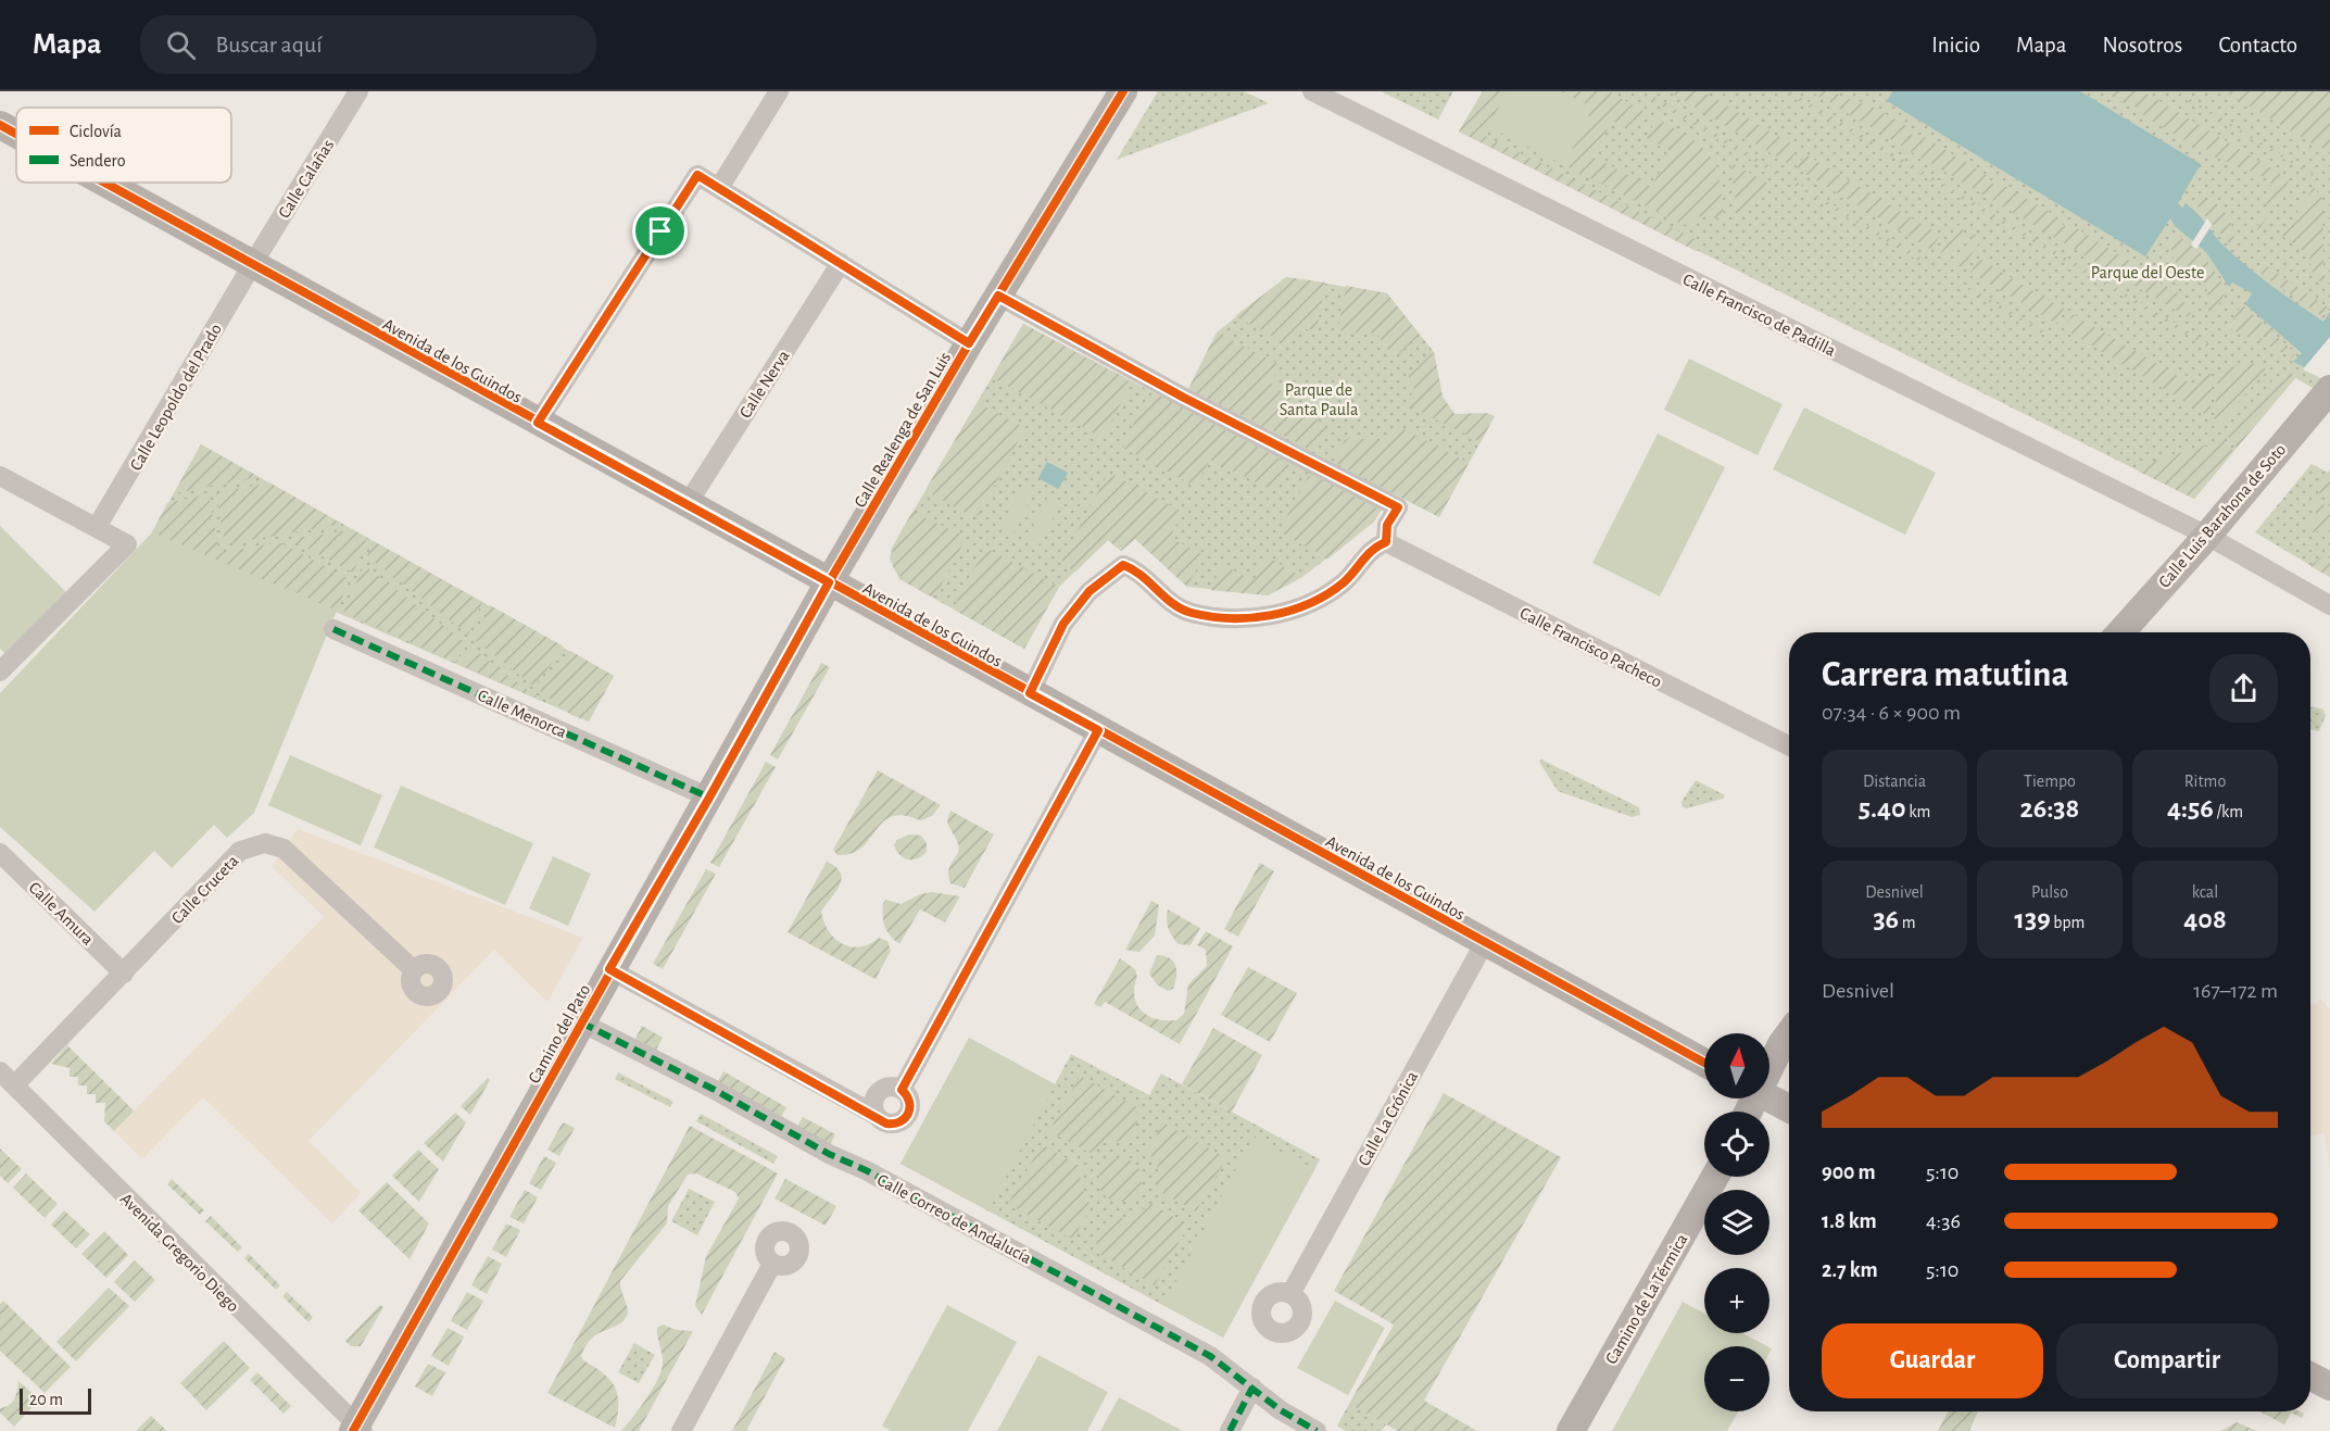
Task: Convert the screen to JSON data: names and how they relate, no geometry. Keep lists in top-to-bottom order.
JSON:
{
  "streets": {
    "main road": [
      "Avenida de los Guindos",
      "Calle Realenga de San Luis",
      "Calle Luis Barahona de Soto",
      "Camino del Pato",
      "Camino de La Térmica"
    ],
    "street": [
      "Calle Calañas",
      "Calle Francisco de Padilla",
      "Calle Nerva",
      "Calle Leopoldo del Prado",
      "Calle Francisco Pacheco",
      "Calle Menorca",
      "Calle Cruceta",
      "Calle Amura",
      "Calle La Crónica",
      "Calle Correo de Andalucía",
      "Avenida Gregorio Diego"
    ]
  },
  "crossings": [
    ["Calle Calañas", "Avenida de los Guindos"],
    ["Calle Calañas", "Calle Leopoldo del Prado"],
    ["Calle Francisco de Padilla", "Calle Luis Barahona de Soto"],
    ["Avenida de los Guindos", "Calle Nerva"],
    ["Avenida de los Guindos", "Calle Leopoldo del Prado"],
    ["Avenida de los Guindos", "Calle Realenga de San Luis"],
    ["Avenida de los Guindos", "Camino del Pato"],
    ["Avenida de los Guindos", "Calle La Crónica"],
    ["Calle Realenga de San Luis", "Camino del Pato"],
    ["Calle Menorca", "Camino del Pato"],
    ["Calle Cruceta", "Calle Amura"],
    ["Calle Cruceta", "Avenida Gregorio Diego"],
    ["Camino del Pato", "Calle Correo de Andalucía"],
    ["Camino del Pato", "Avenida Gregorio Diego"]
  ],
  "parks": ["Parque del Oeste", "Parque de Santa Paula"],
  "legend": ["Ciclovía", "Sendero"],
  "scale_bar": "20 m",
  "north": "top",
  "page": {
    "header": "Mapa",
    "search": "Buscar aquí",
    "nav": [
      "Inicio",
      "Mapa",
      "Nosotros",
      "Contacto"
    ],
    "heading": ["Carrera matutina", "07:34 · 6 × 900 m"],
    "stats": [
      ["Distancia", "5.40 km"],
      ["Tiempo", "26:38"],
      ["Ritmo", "4:56 /km"],
      ["Desnivel", "36 m"],
      ["Pulso", "139 bpm"],
      ["kcal", "408"]
    ],
    "chart": ["Desnivel", "167–172 m"],
    "map_buttons": ["+", "−"],
    "list": [
      {
        "name": "900 m",
        "note": "5:10"
      },
      {
        "name": "1.8 km",
        "note": "4:36"
      },
      {
        "name": "2.7 km",
        "note": "5:10"
      }
    ],
    "buttons": ["Guardar", "Compartir"],
    "scale": "20 m"
  }
}
